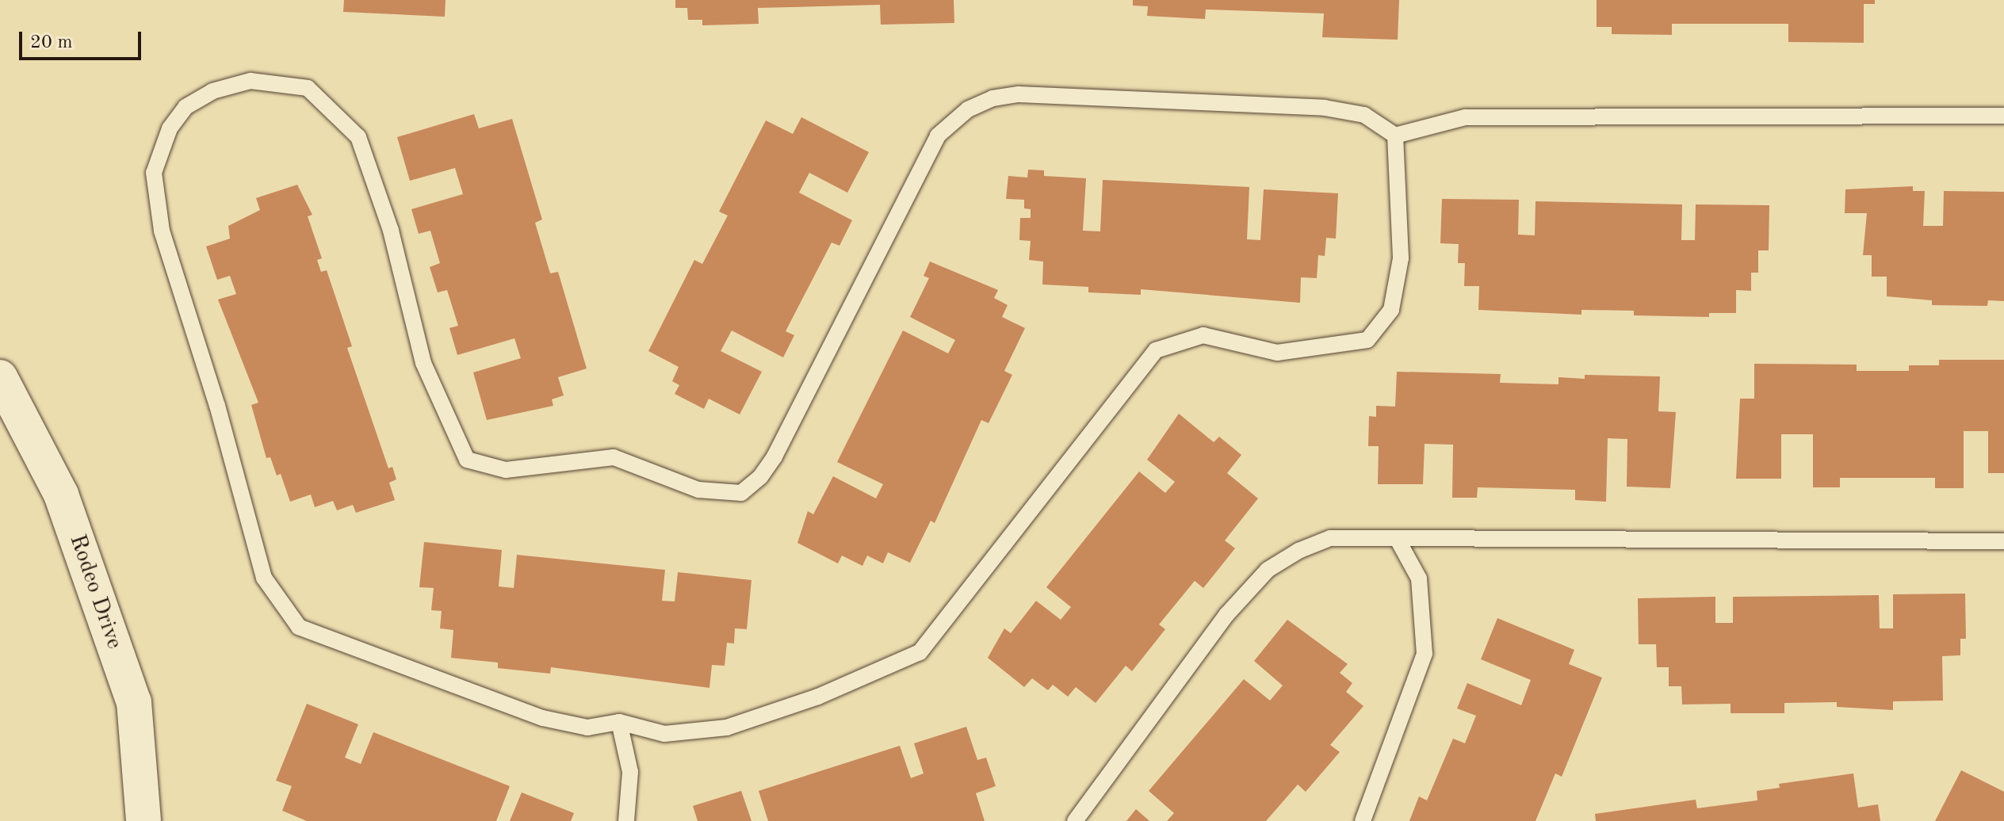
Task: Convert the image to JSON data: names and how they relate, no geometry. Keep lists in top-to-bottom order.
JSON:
{
  "streets": {
    "street": ["Rodeo Drive"]
  },
  "scale_bar": "20 m"
}
